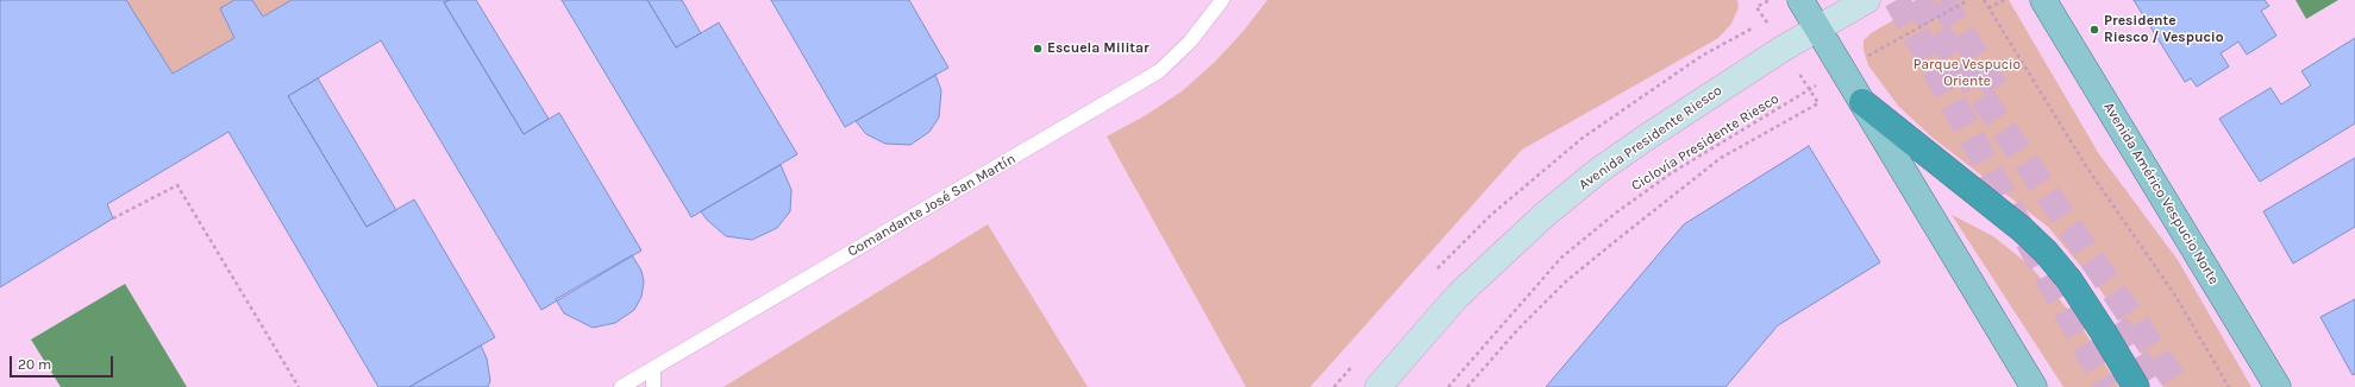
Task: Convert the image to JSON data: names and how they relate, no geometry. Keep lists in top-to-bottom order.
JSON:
{
  "streets": {
    "main road": ["Avenida Presidente Riesco", "Avenida Américo Vespucio Norte"],
    "lane": ["Comandante José San Martín"],
    "path": ["Ciclovía Presidente Riesco"]
  },
  "parks": ["Parque Vespucio Oriente"],
  "places": ["Presidente Riesco / Vespucio", "Escuela Militar"],
  "scale_bar": "20 m"
}
